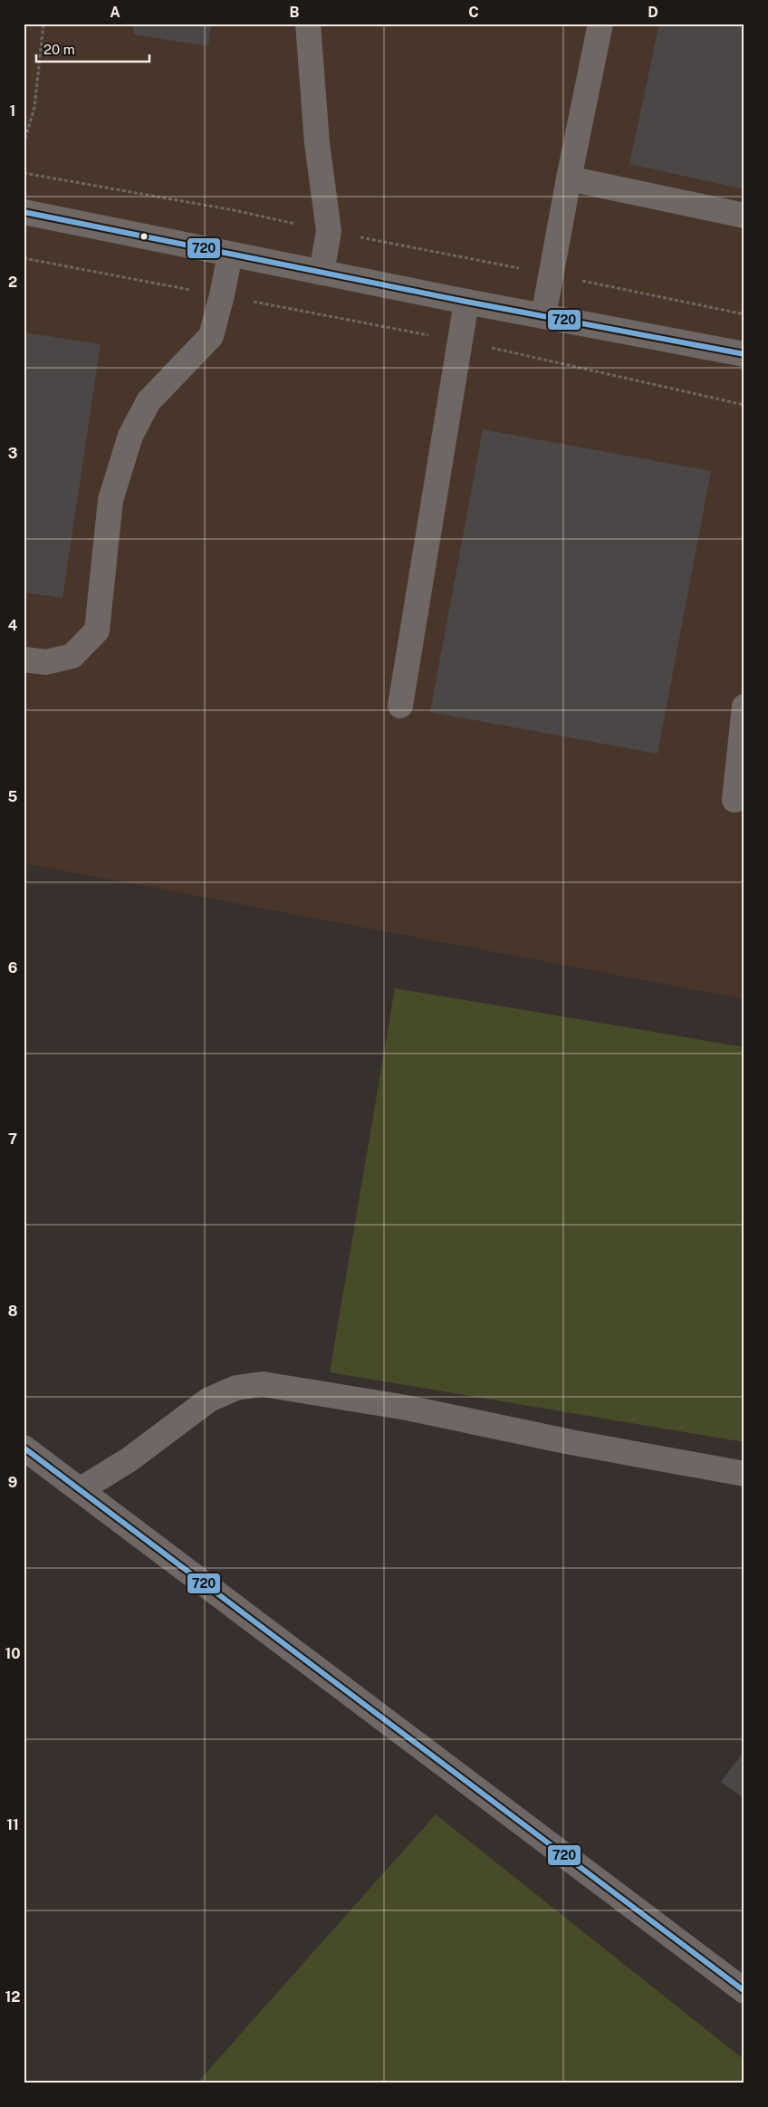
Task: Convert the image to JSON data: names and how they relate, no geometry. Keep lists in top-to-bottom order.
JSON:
{
  "lines": ["transit line 720"],
  "scale_bar": "20 m",
  "grid": {
    "columns": [
      "A",
      "B",
      "C",
      "D"
    ],
    "rows": [
      "1",
      "2",
      "3",
      "4",
      "5",
      "6",
      "7",
      "8",
      "9",
      "10",
      "11",
      "12"
    ]
  }
}
